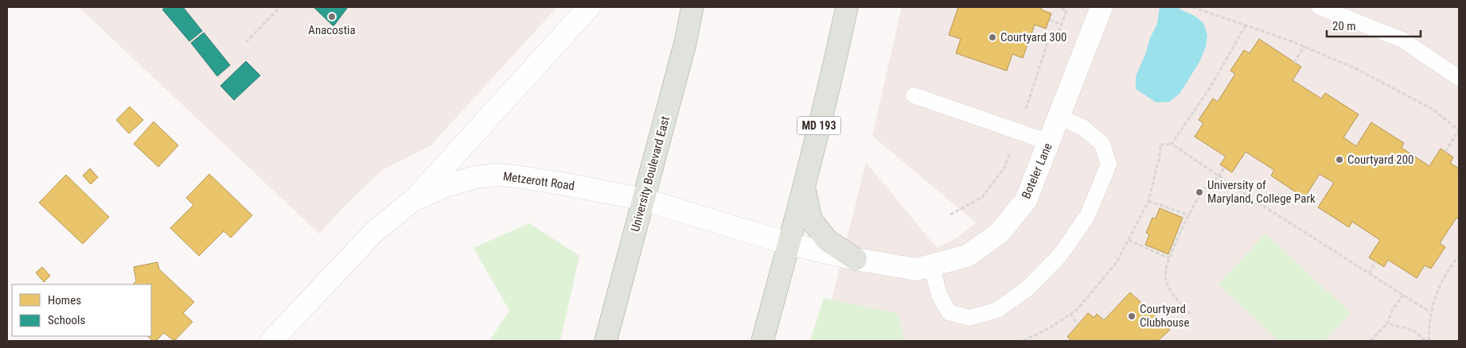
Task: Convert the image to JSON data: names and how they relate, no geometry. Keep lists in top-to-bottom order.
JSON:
{
  "streets": {
    "main road": ["MD 193", "University Boulevard East"],
    "street": ["Boteler Lane", "Metzerott Road"]
  },
  "crossings": [
    ["MD 193", "Boteler Lane"],
    ["MD 193", "Metzerott Road"],
    ["Boteler Lane", "Metzerott Road"],
    ["University Boulevard East", "Metzerott Road"]
  ],
  "places": [
    "Anacostia",
    "Courtyard 300",
    "Courtyard 200",
    "University of Maryland, College Park",
    "Courtyard Clubhouse"
  ],
  "legend": ["Homes", "Schools"],
  "scale_bar": "20 m"
}
